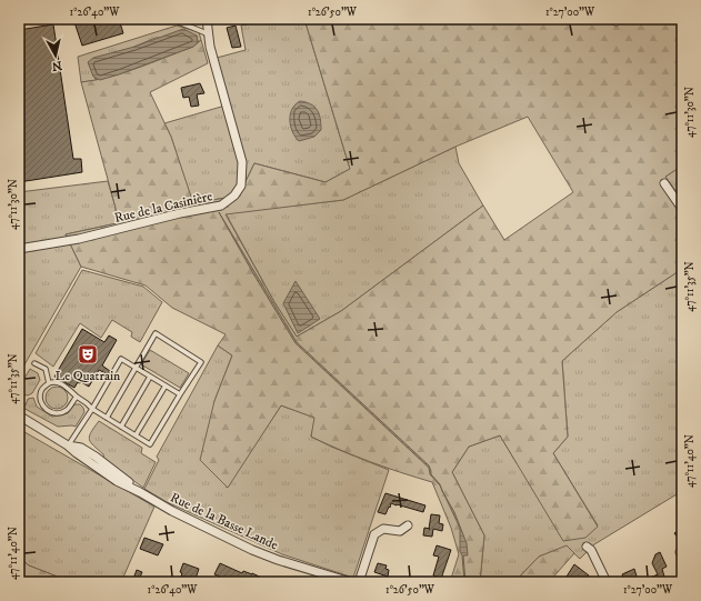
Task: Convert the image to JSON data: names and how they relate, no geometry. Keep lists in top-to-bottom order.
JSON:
{
  "streets": {
    "street": ["Rue de la Casinière", "Rue de la Basse Lande"]
  },
  "places": {
    "theatre": ["Le Quatrain"]
  },
  "north": "bottom",
  "coordinates": [
    "1°26'40\"W",
    "1°26'50\"W",
    "1°27'00\"W",
    "47°11'30\"N",
    "47°11'35\"N",
    "47°11'40\"N"
  ]
}
